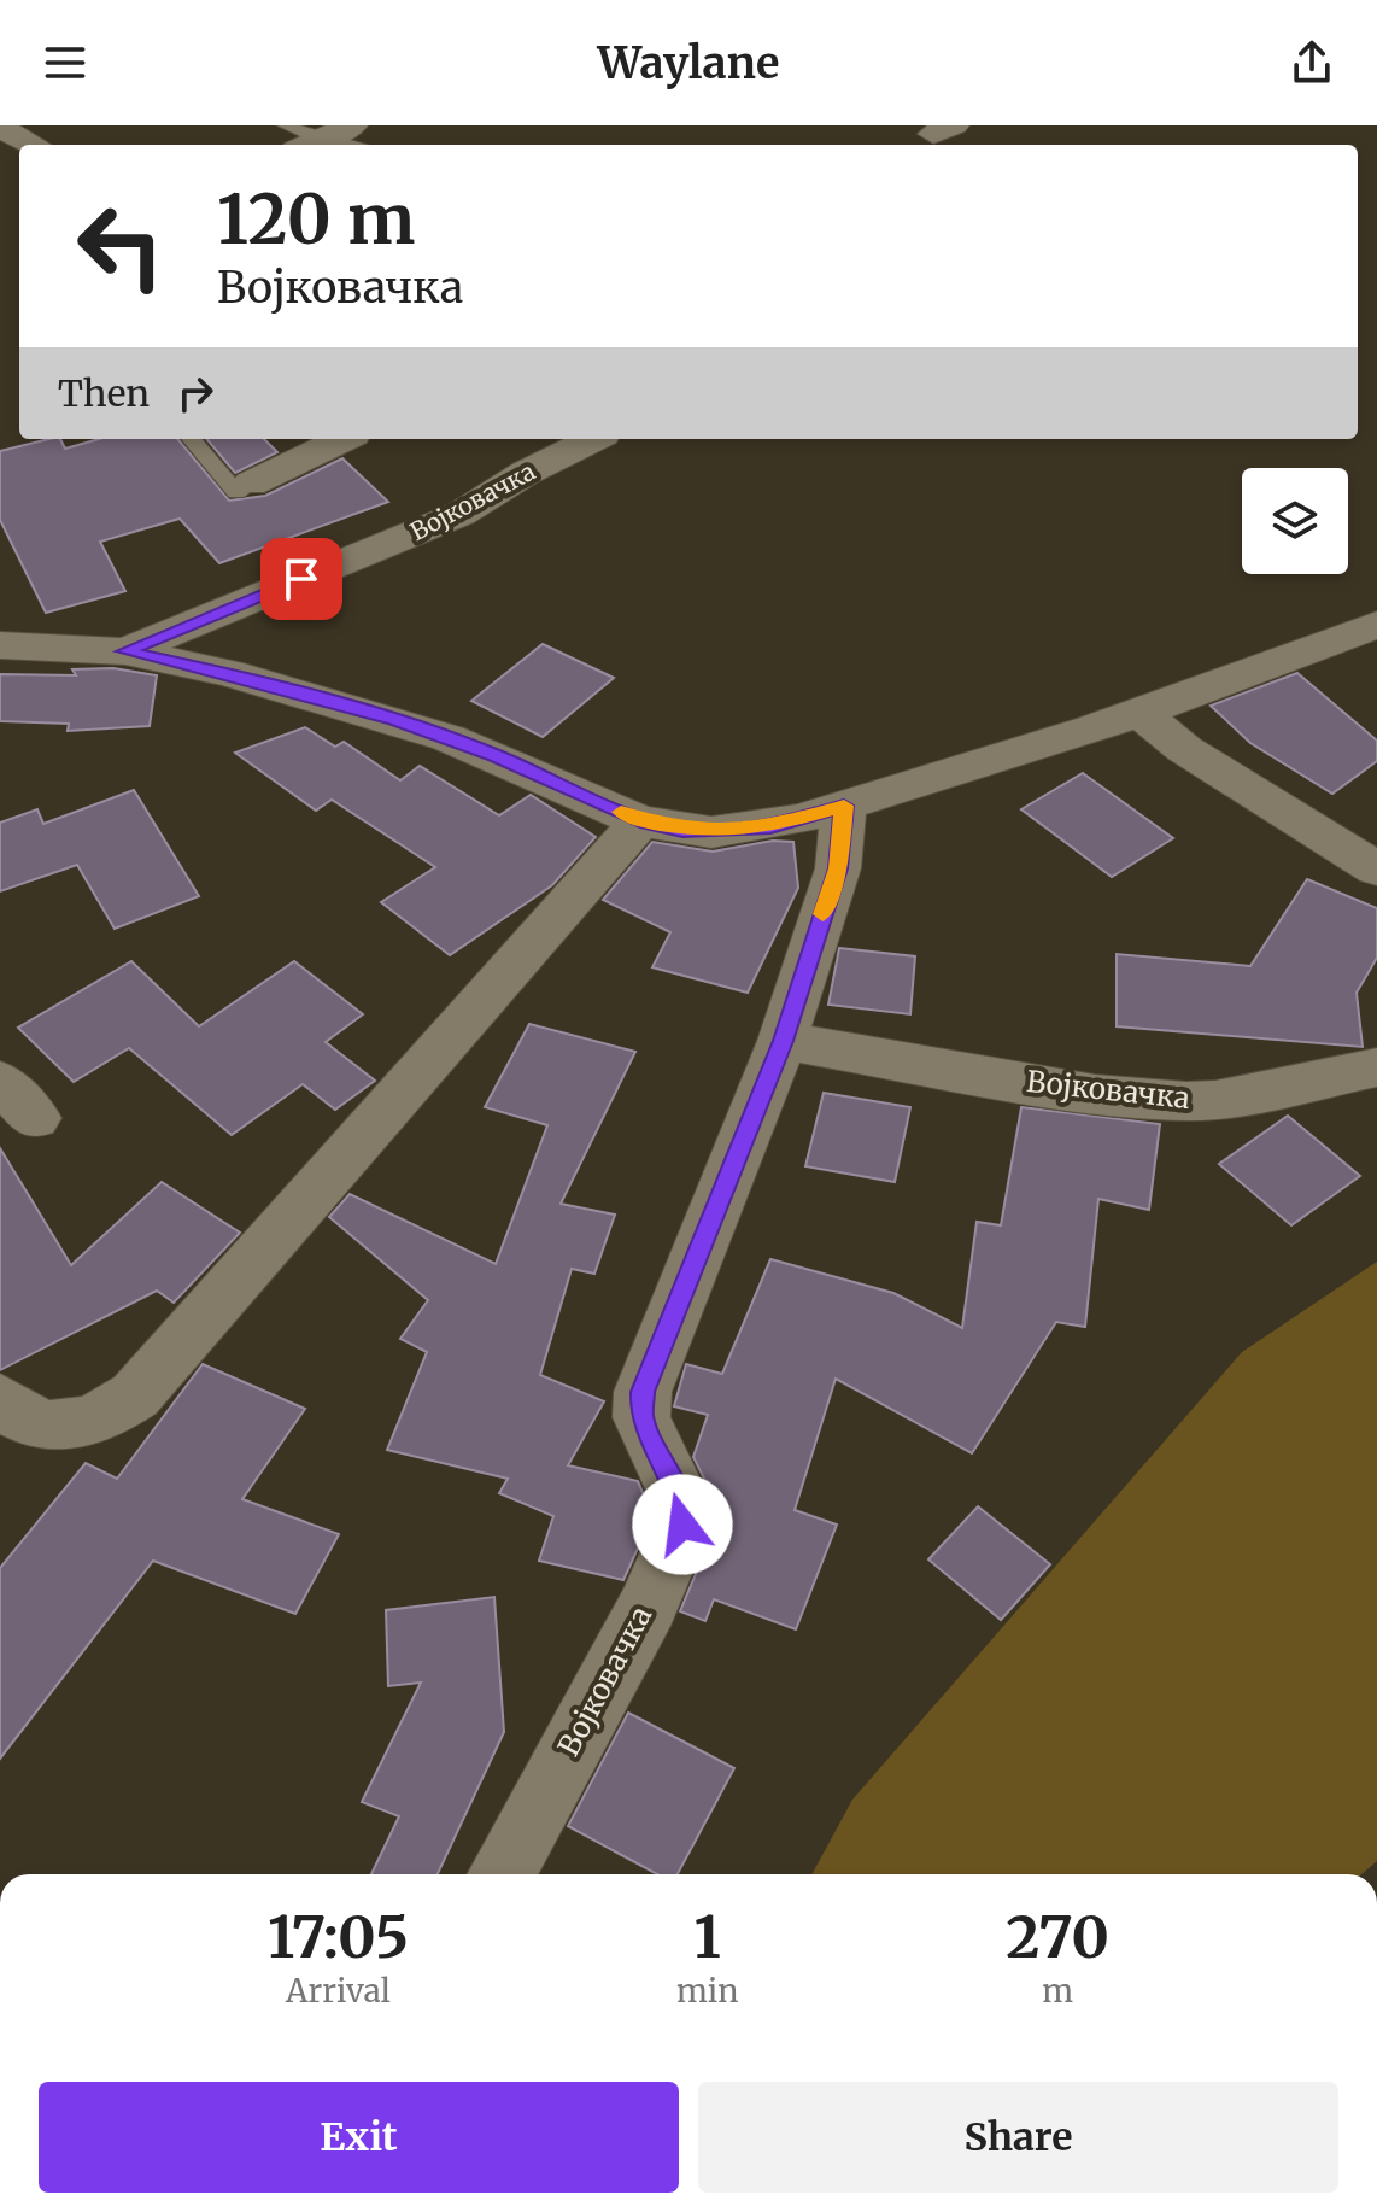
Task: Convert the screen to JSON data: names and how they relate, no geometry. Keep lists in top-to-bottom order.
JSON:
{
  "streets": {
    "street": ["Војковачка"]
  },
  "page": {
    "header": "Waylane",
    "turn": ["120 m", "Војковачка"],
    "then": "Then",
    "eta": [
      "17:05",
      "Arrival",
      "1",
      "min",
      "270",
      "m"
    ],
    "buttons": ["Exit", "Share"]
  }
}
